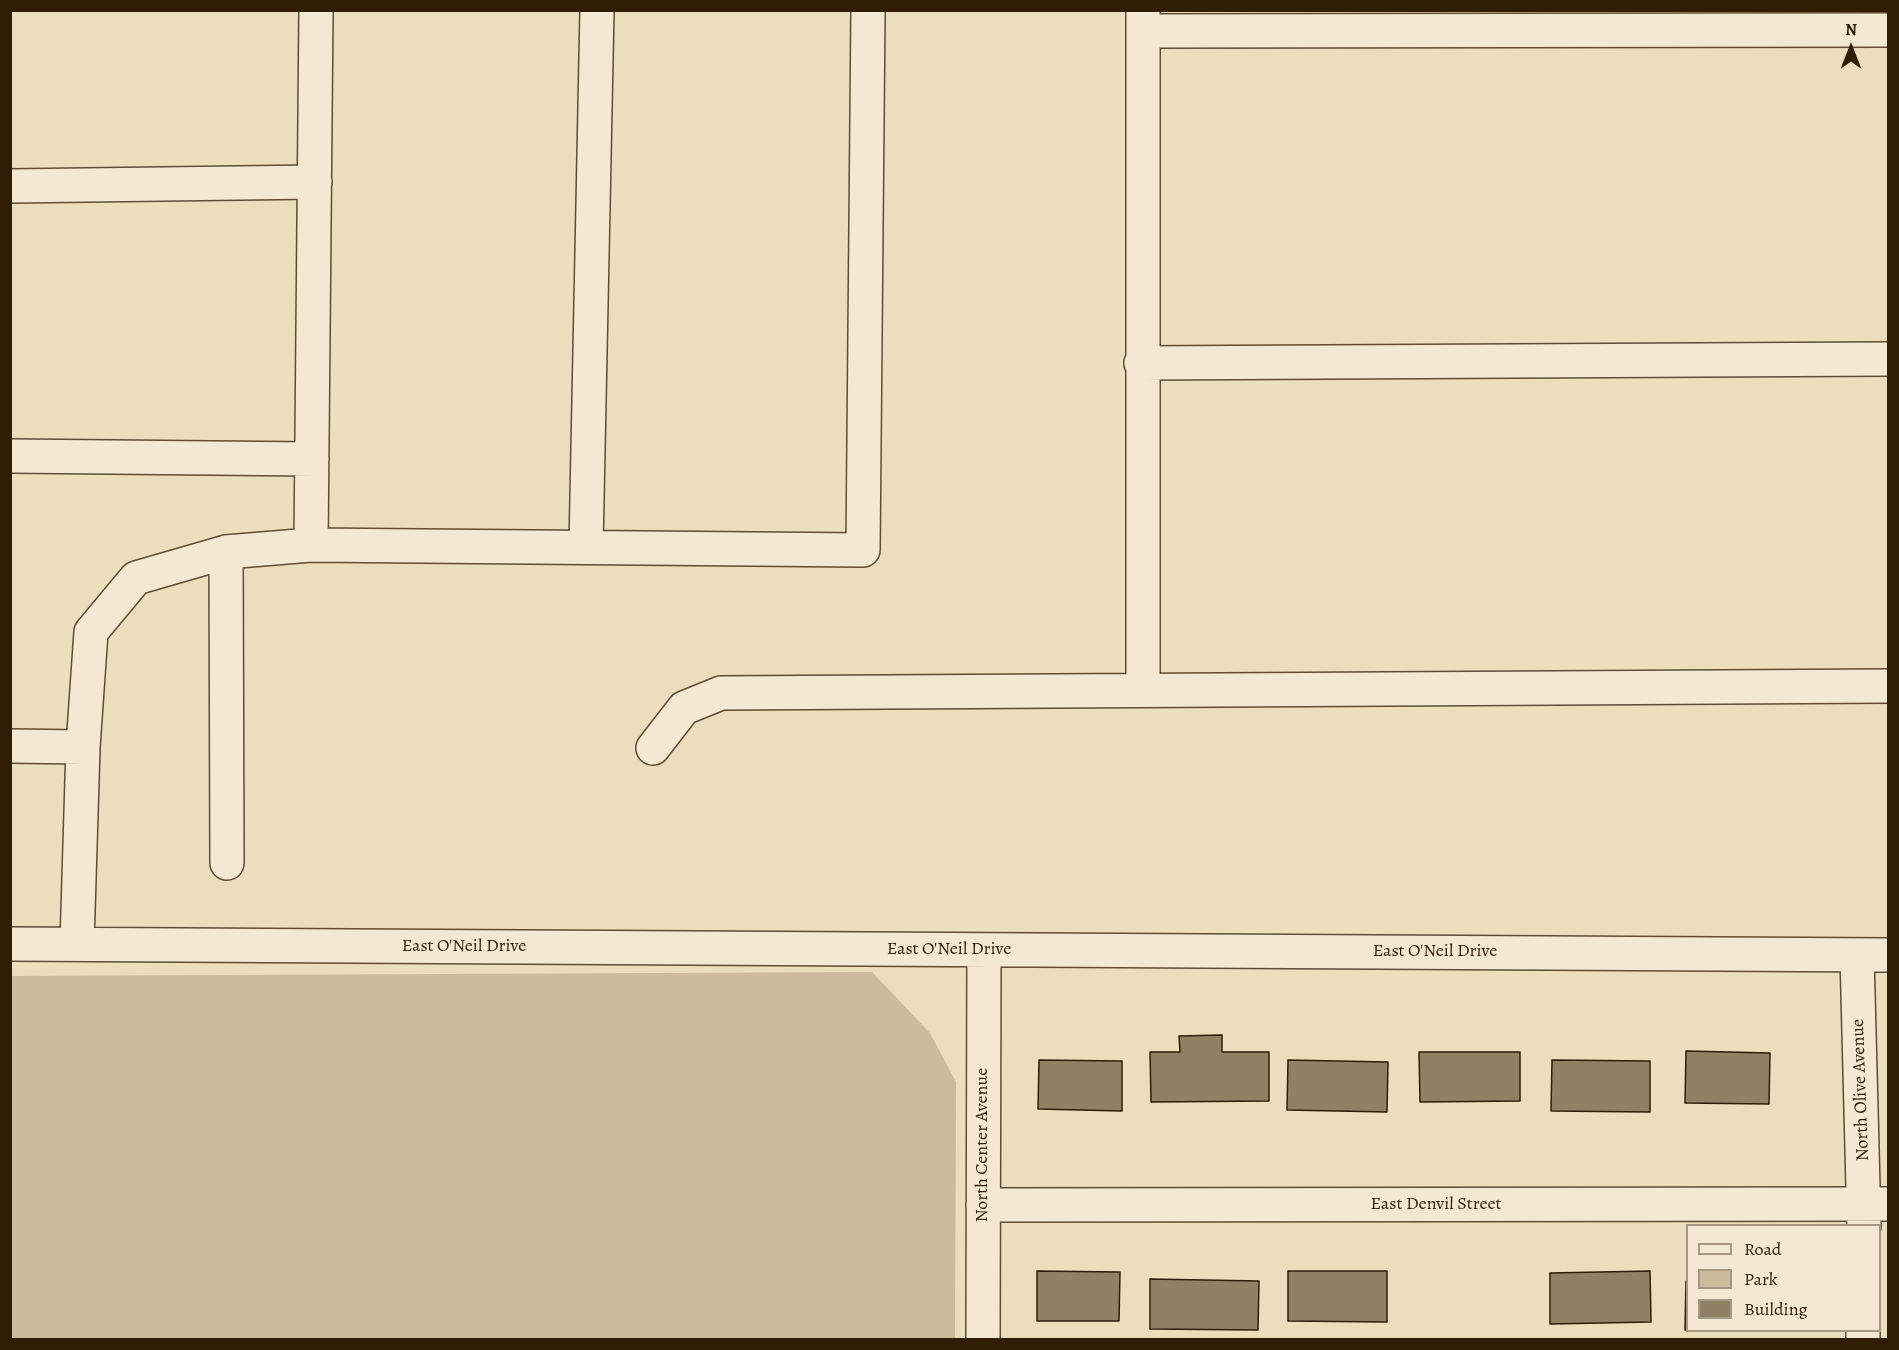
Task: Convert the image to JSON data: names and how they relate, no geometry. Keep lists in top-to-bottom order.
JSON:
{
  "streets": {
    "street": [
      "East O'Neil Drive",
      "North Olive Avenue",
      "North Center Avenue",
      "East Denvil Street"
    ]
  },
  "crossings": [
    ["East O'Neil Drive", "North Olive Avenue"],
    ["East O'Neil Drive", "North Center Avenue"],
    ["North Olive Avenue", "East Denvil Street"],
    ["North Center Avenue", "East Denvil Street"]
  ],
  "legend": ["Road", "Park", "Building"],
  "north": "top"
}
